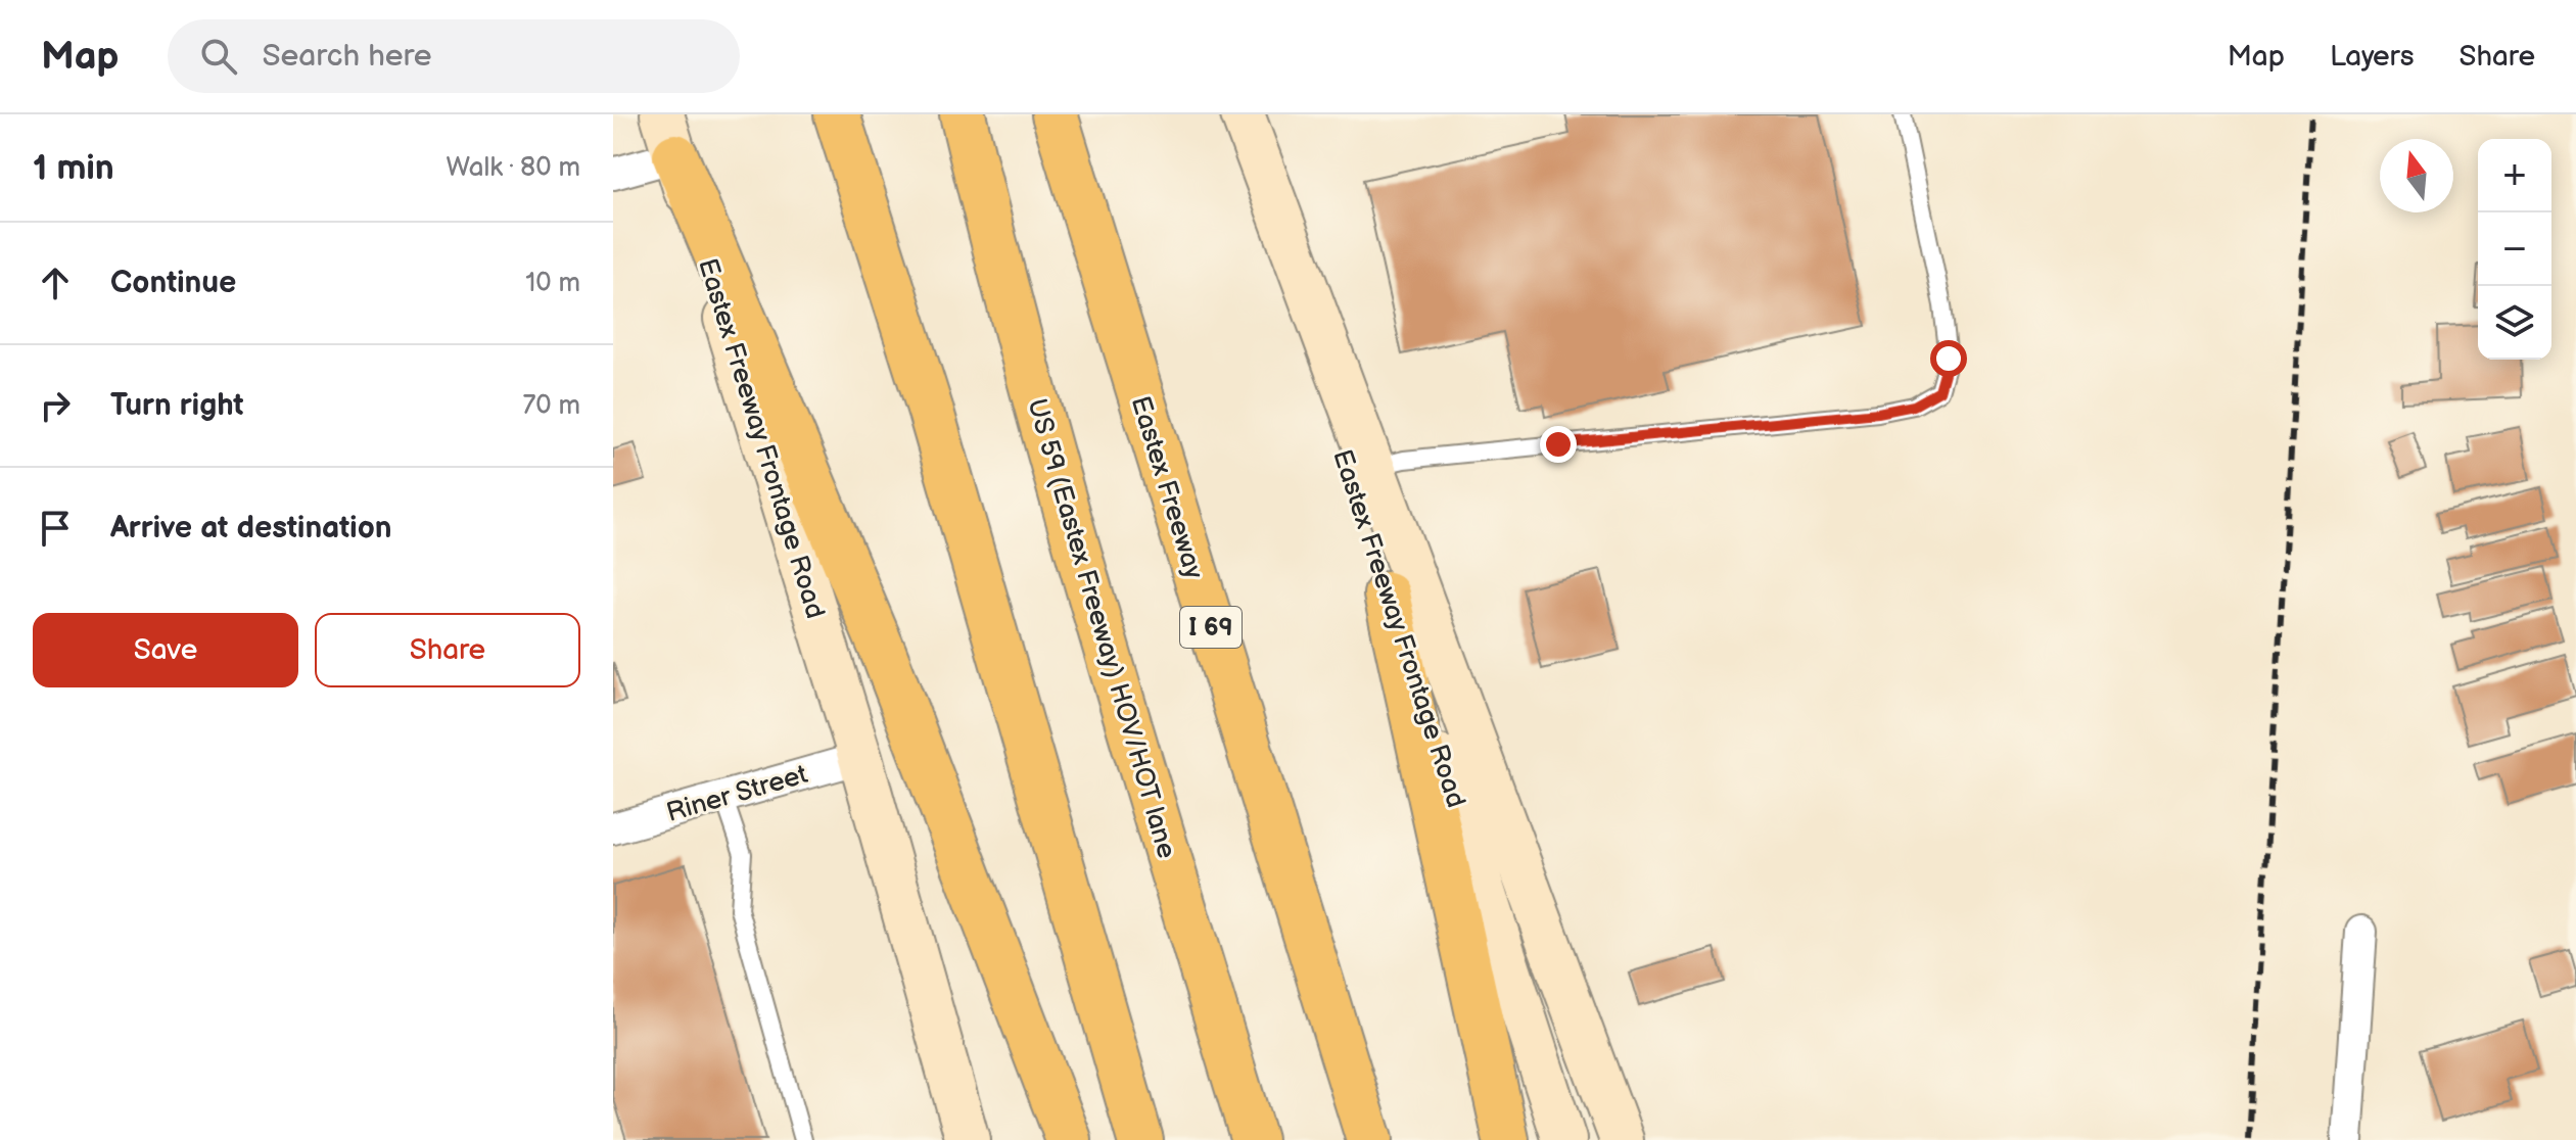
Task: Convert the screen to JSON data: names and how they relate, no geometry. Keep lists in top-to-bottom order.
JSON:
{
  "streets": {
    "highway": ["Eastex Freeway", "I 69", "US 59 (Eastex Freeway) HOV/HOT lane"],
    "main road": ["Eastex Freeway Frontage Road"],
    "street": ["Riner Street"]
  },
  "crossings": [
    ["Eastex Freeway Frontage Road", "Riner Street"]
  ],
  "north": "top",
  "page": {
    "header": "Map",
    "search": "Search here",
    "nav": ["Map", "Layers", "Share"],
    "heading": ["1 min", "Walk · 80 m"],
    "map_buttons": ["+", "−"],
    "list": [
      ["Continue", "10 m"],
      ["Turn right", "70 m"],
      "Arrive at destination"
    ],
    "buttons": ["Save", "Share"]
  }
}
